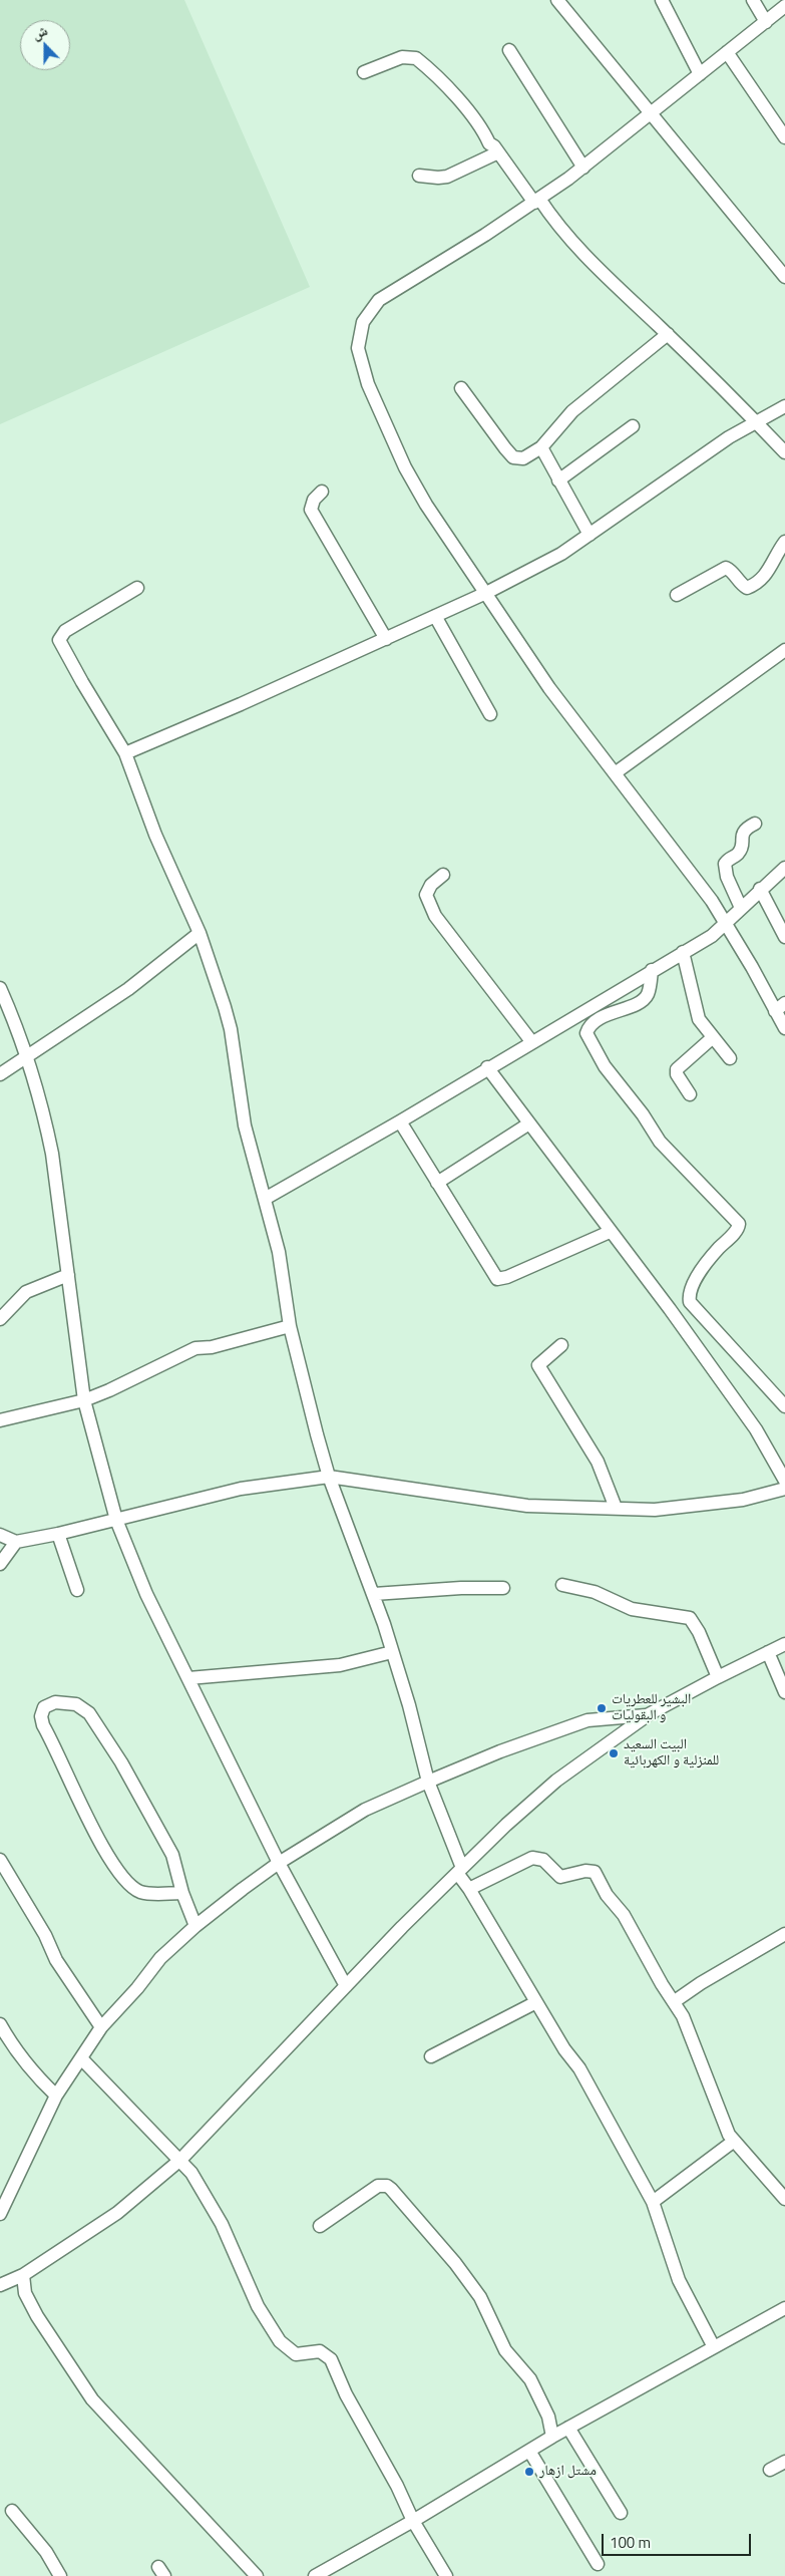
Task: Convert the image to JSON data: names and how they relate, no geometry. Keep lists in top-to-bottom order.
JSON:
{
  "places": ["البشير للعطريات و البقوليات", "البيت السعيد للمنزلية و الكهربائية", "مشتل ازهار"],
  "scale_bar": "100 m",
  "north": "top"
}
